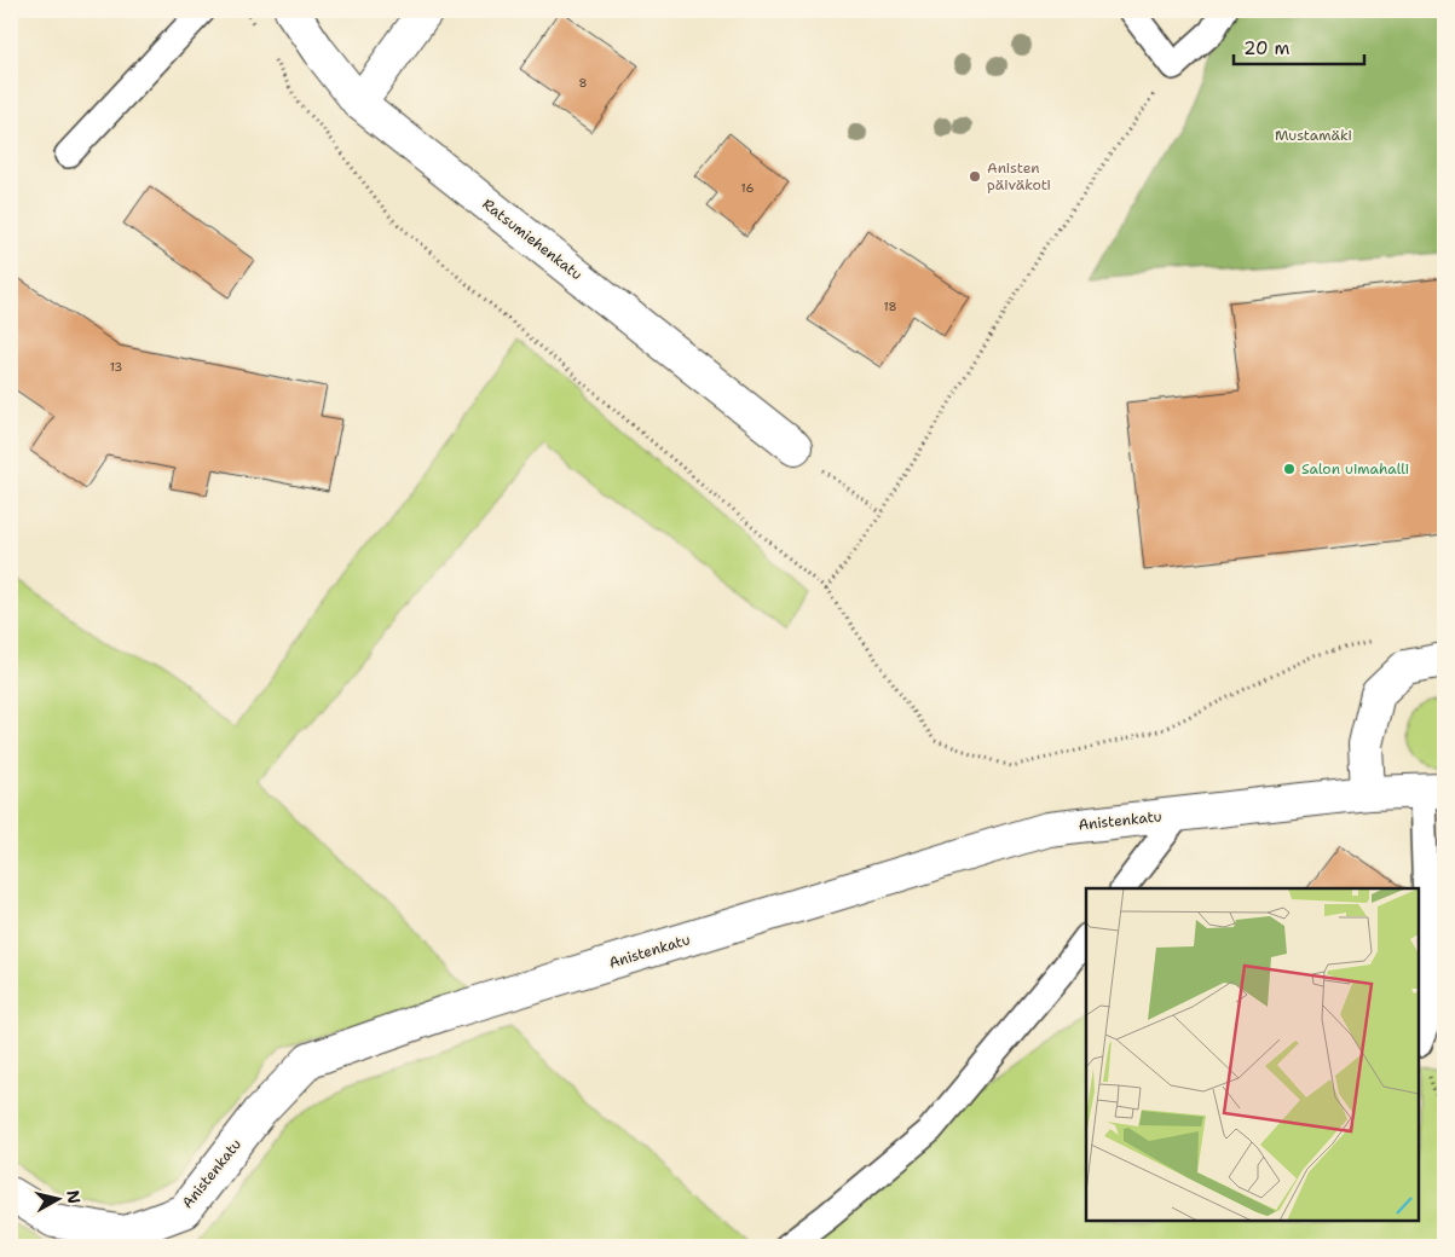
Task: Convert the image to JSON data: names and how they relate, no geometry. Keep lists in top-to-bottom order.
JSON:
{
  "streets": {
    "street": ["Ratsumiehenkatu", "Anistenkatu"]
  },
  "parks": ["Mustamäki"],
  "places": ["Anisten päiväkoti", "Salon uimahalli"],
  "house_numbers": [
    "8",
    "16",
    "18",
    "13"
  ],
  "scale_bar": "20 m",
  "north": "right"
}
